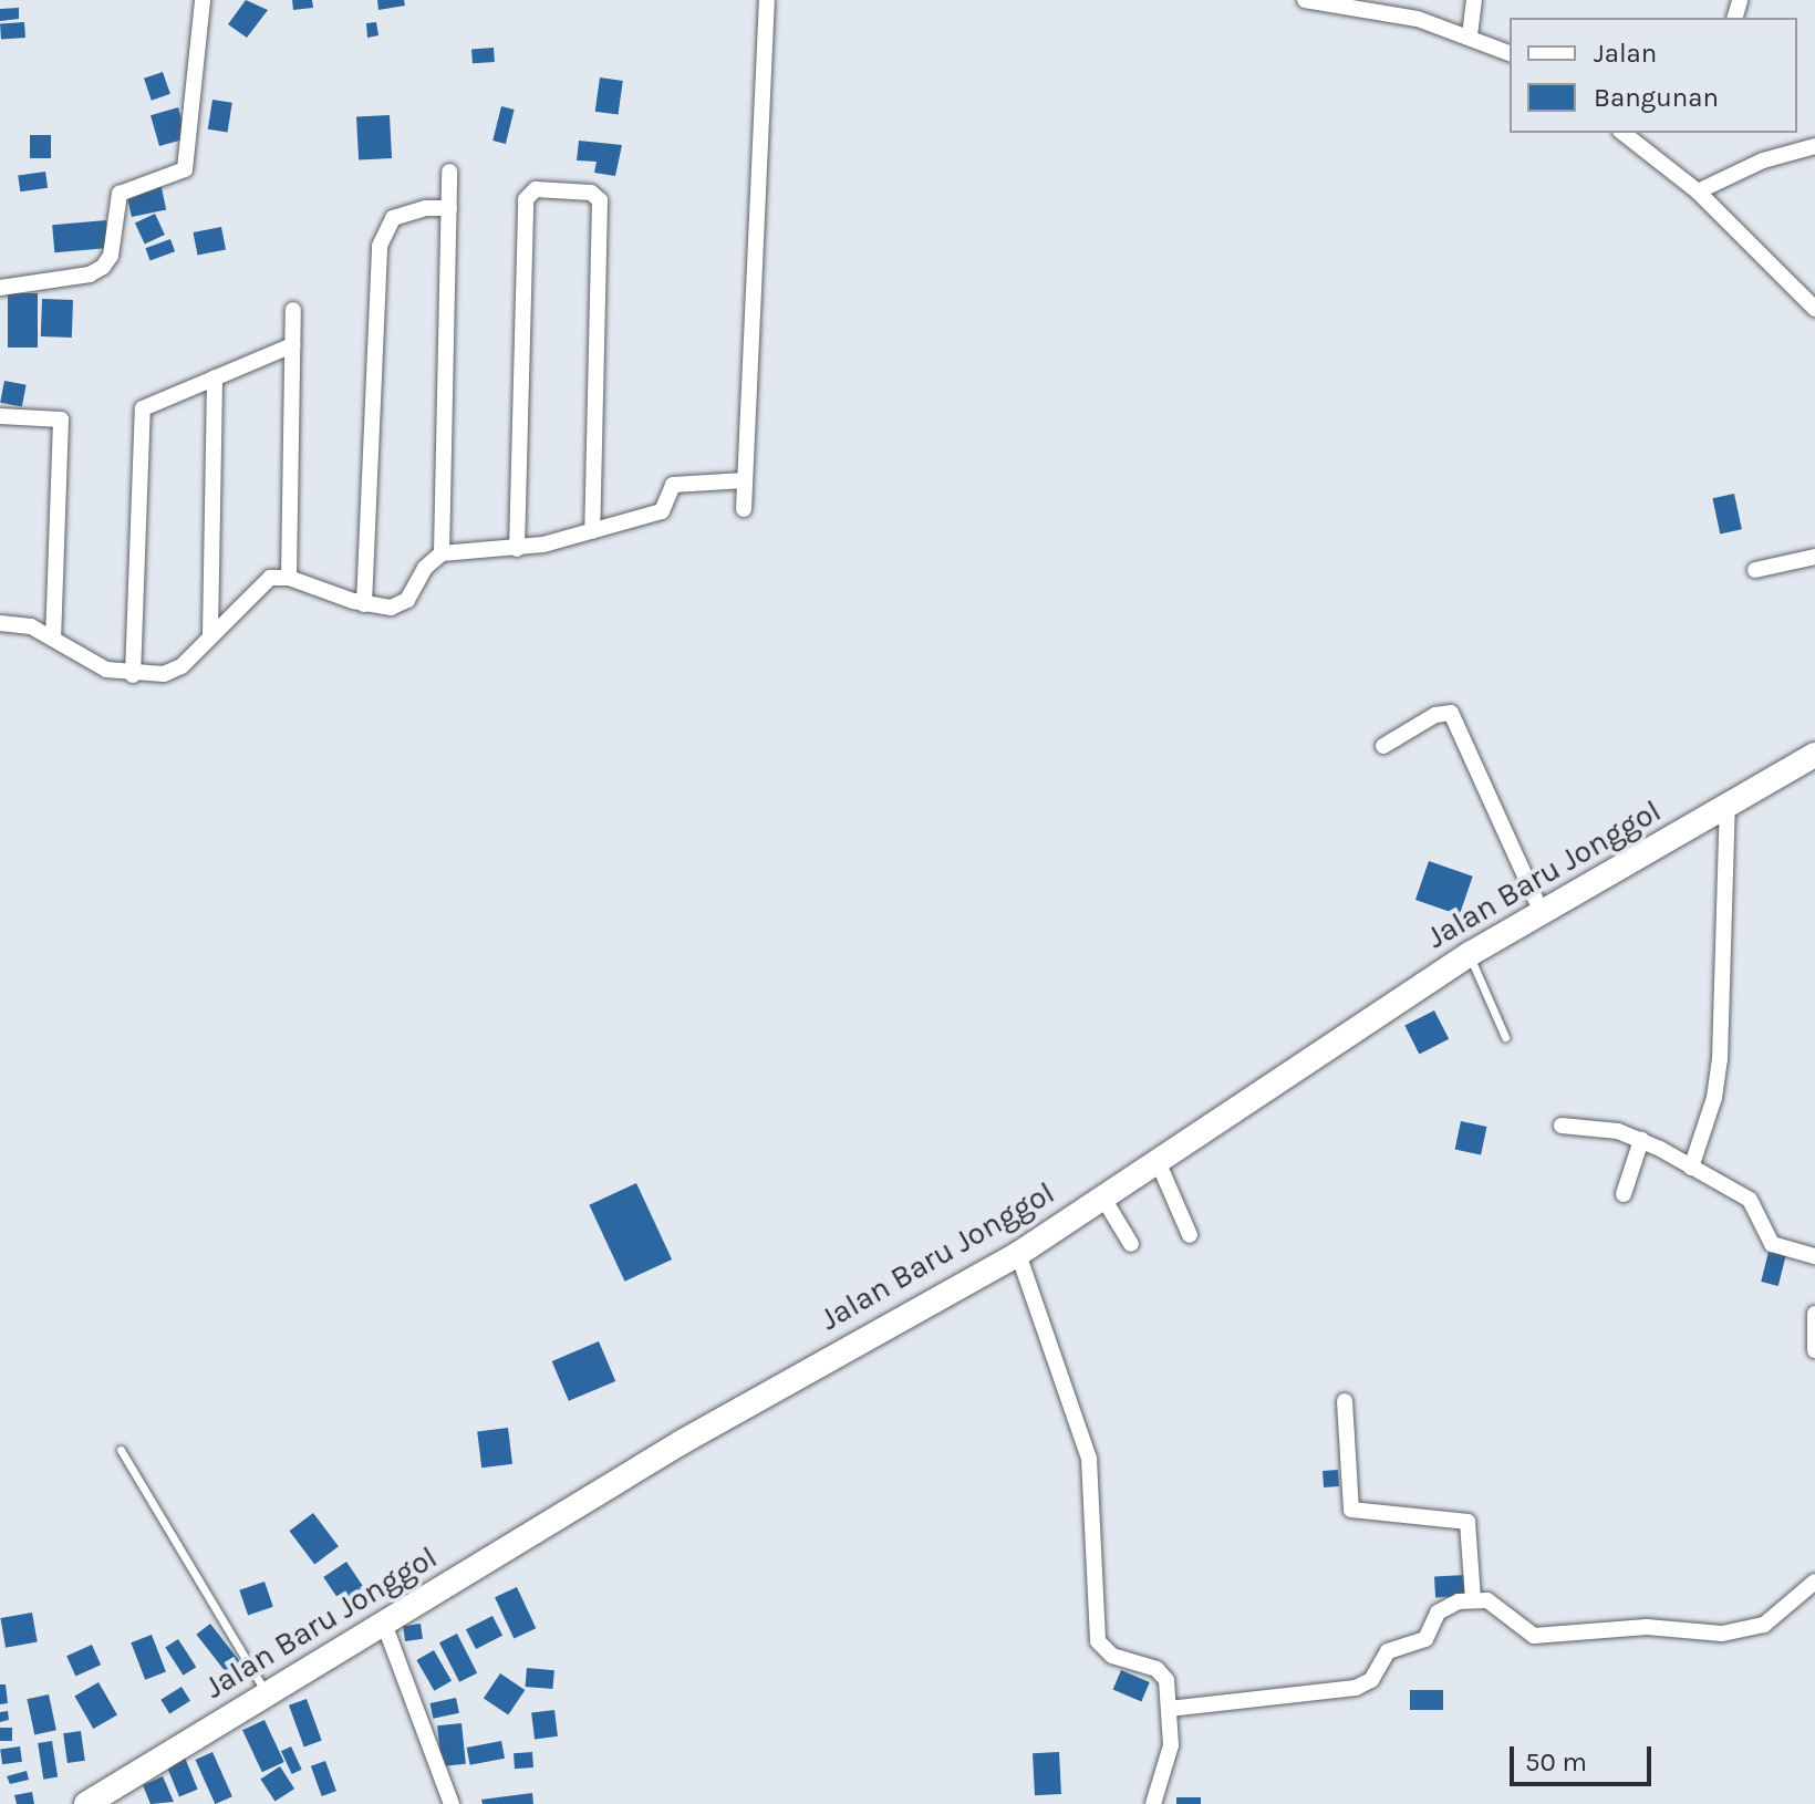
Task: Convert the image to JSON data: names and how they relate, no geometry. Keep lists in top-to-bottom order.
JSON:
{
  "streets": {
    "main road": ["Jalan Baru Jonggol"]
  },
  "legend": ["Jalan", "Bangunan"],
  "scale_bar": "50 m"
}
